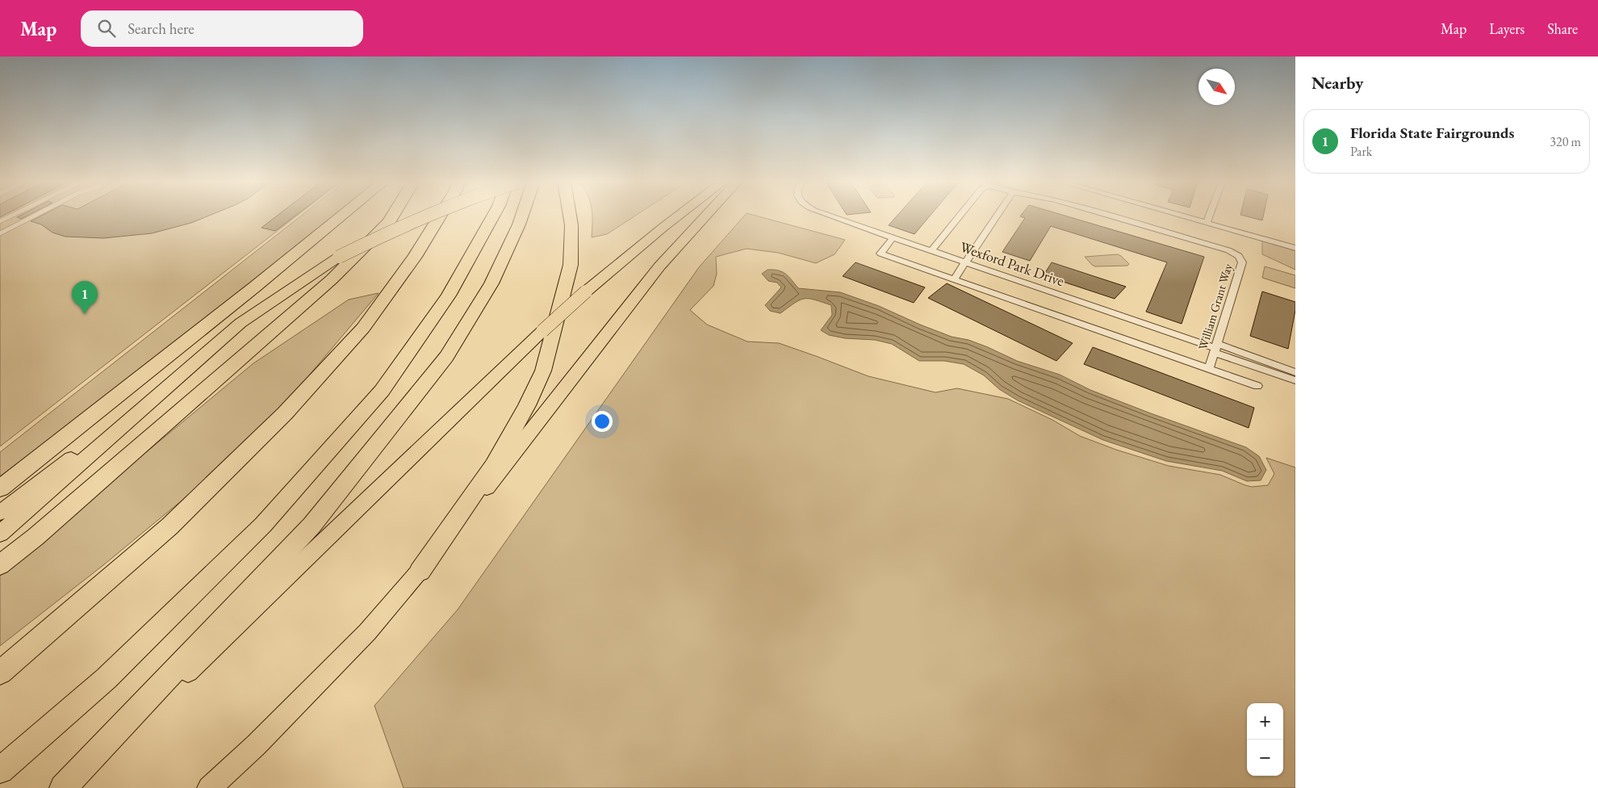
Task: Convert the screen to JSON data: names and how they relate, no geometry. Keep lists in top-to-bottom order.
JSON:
{
  "streets": {
    "street": ["Wexford Park Drive", "William Grant Way"]
  },
  "crossings": [
    ["Wexford Park Drive", "William Grant Way"]
  ],
  "north": "bottom right",
  "page": {
    "header": "Map",
    "search": "Search here",
    "nav": ["Map", "Layers", "Share"],
    "heading": "Nearby",
    "list": [
      {
        "mark": "1",
        "name": "Florida State Fairgrounds",
        "note": "Park",
        "value": "320 m"
      }
    ],
    "pins": "1",
    "map_buttons": ["+", "−"]
  }
}
